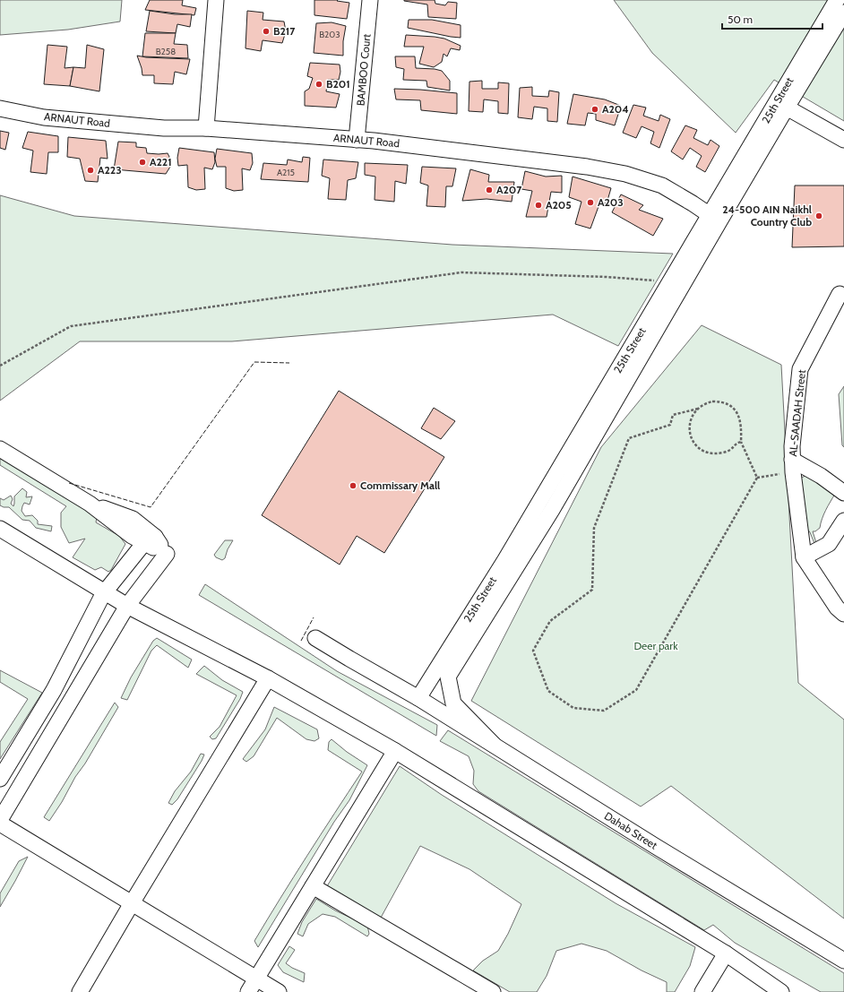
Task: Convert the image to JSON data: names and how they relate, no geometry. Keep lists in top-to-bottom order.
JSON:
{
  "streets": {
    "street": [
      "BAMBOO Court",
      "25th Street",
      "ARNAUT Road",
      "AL-SAADAH Street",
      "Dahab Street"
    ]
  },
  "crossings": [
    ["BAMBOO Court", "ARNAUT Road"],
    ["25th Street", "ARNAUT Road"],
    ["25th Street", "Dahab Street"]
  ],
  "parks": ["Deer park"],
  "places": [
    "B217",
    "B201",
    "A204",
    "A221",
    "A223",
    "A207",
    "A203",
    "A205",
    "24-500 AIN Naikhl Country Club",
    "Commissary Mall"
  ],
  "house_numbers": ["B203", "B258", "A215"],
  "scale_bar": "50 m"
}
